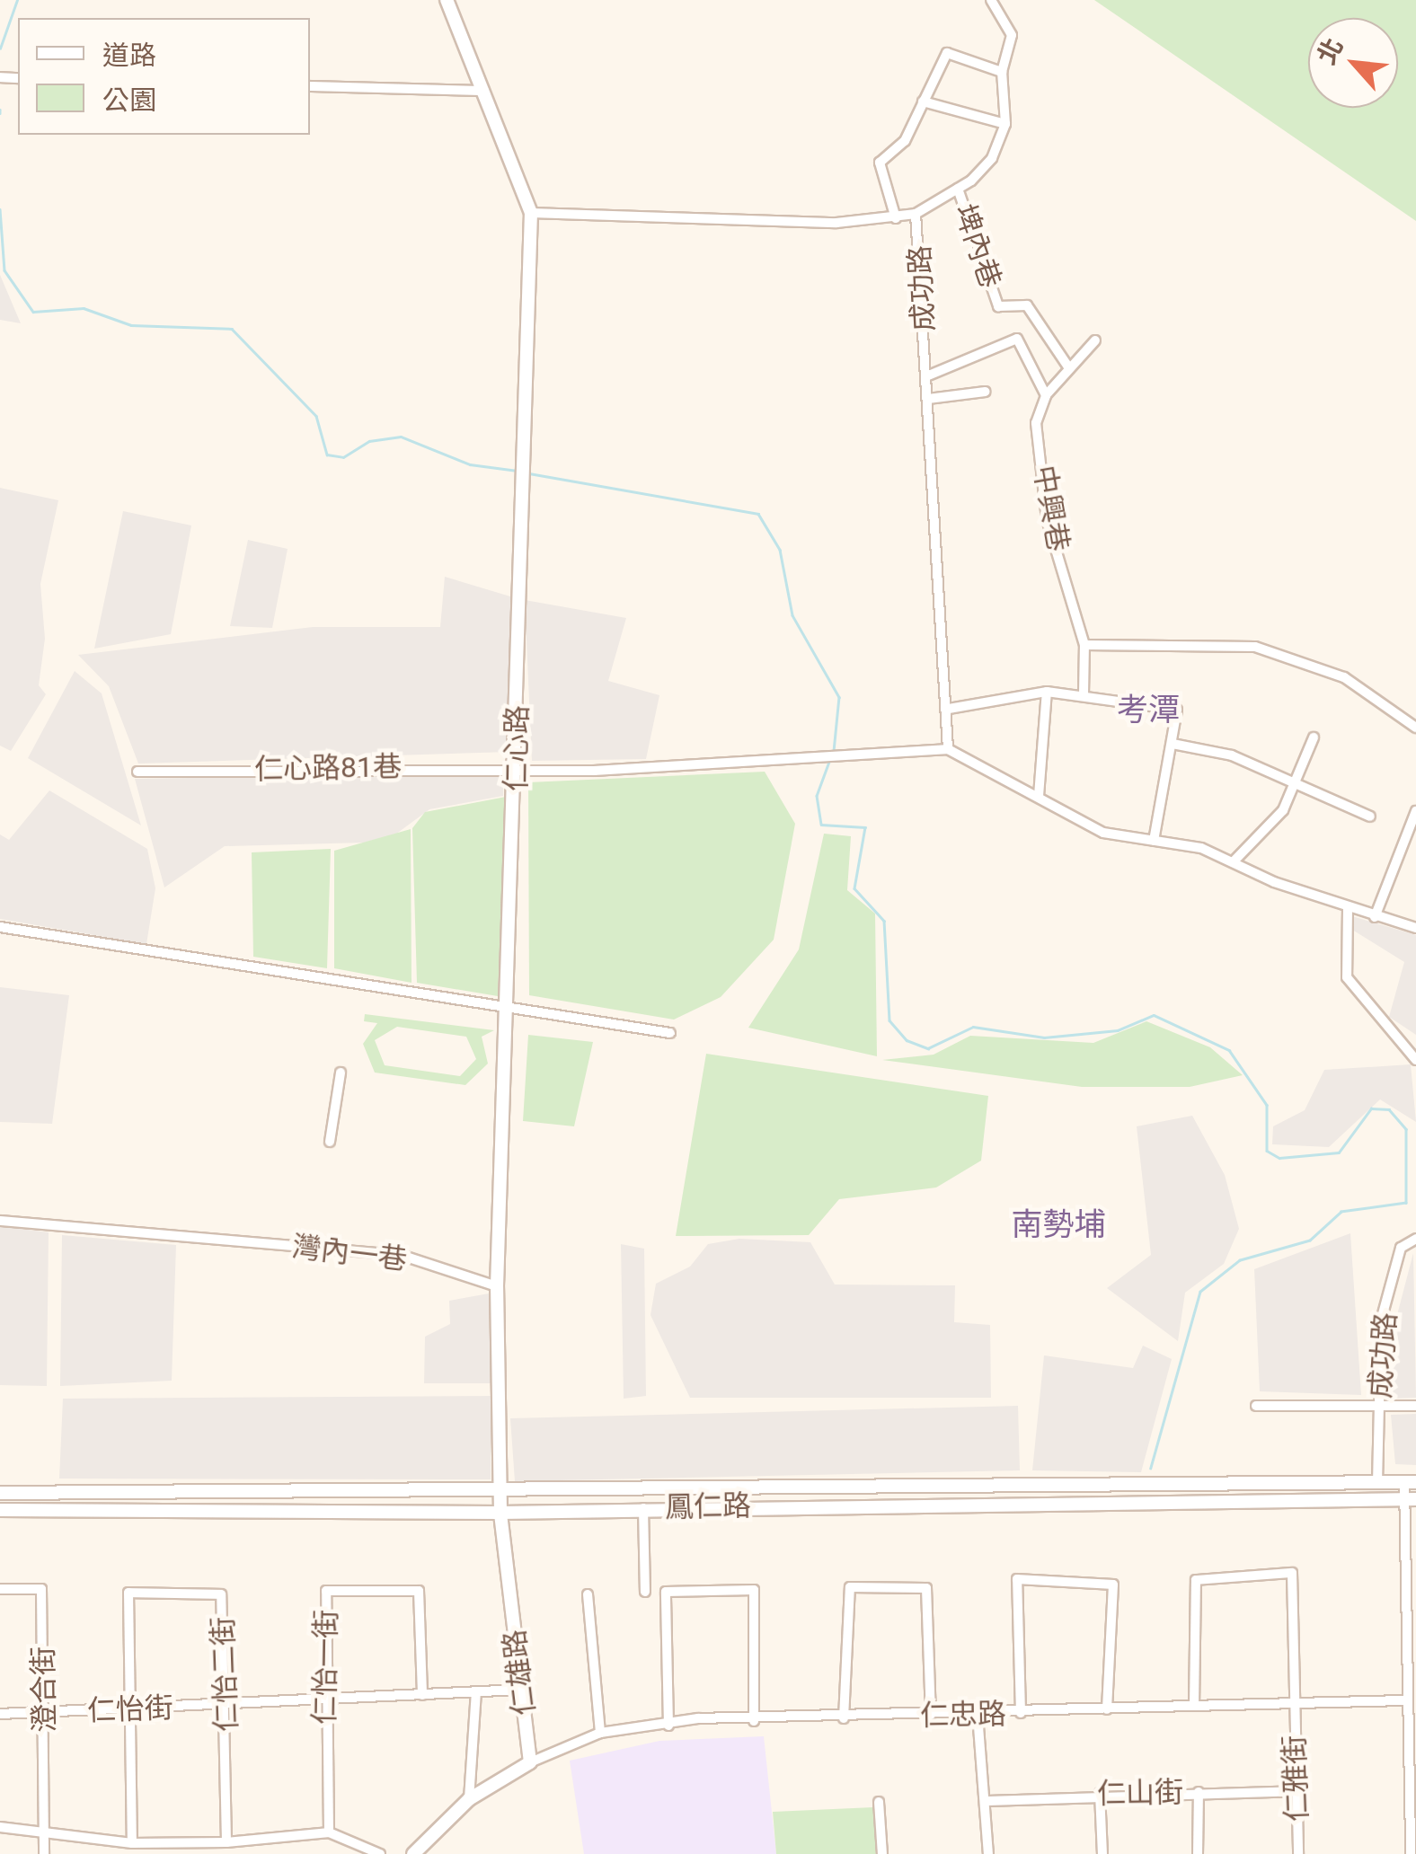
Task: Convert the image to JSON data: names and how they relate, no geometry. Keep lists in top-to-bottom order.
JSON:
{
  "streets": {
    "main road": ["仁心路", "鳳仁路", "仁雄路"],
    "street": [
      "埤內巷",
      "成功路",
      "中興巷",
      "仁心路81巷",
      "灣內一巷",
      "仁怡一街",
      "仁怡二街",
      "澄合街",
      "仁怡街",
      "仁忠路",
      "仁雅街",
      "仁山街"
    ]
  },
  "crossings": [
    ["埤內巷", "成功路"],
    ["成功路", "仁心路"],
    ["成功路", "鳳仁路"],
    ["仁心路", "仁心路81巷"],
    ["仁心路", "灣內一巷"],
    ["仁心路", "鳳仁路"],
    ["仁心路", "仁雄路"],
    ["鳳仁路", "仁雄路"],
    ["仁怡一街", "仁怡街"],
    ["仁雄路", "仁怡街"],
    ["仁雄路", "仁忠路"],
    ["仁怡二街", "仁怡街"],
    ["澄合街", "仁怡街"],
    ["仁忠路", "仁雅街"],
    ["仁雅街", "仁山街"]
  ],
  "districts": ["考潭", "南勢埔"],
  "legend": ["道路", "公園"],
  "north": "top left"
}
